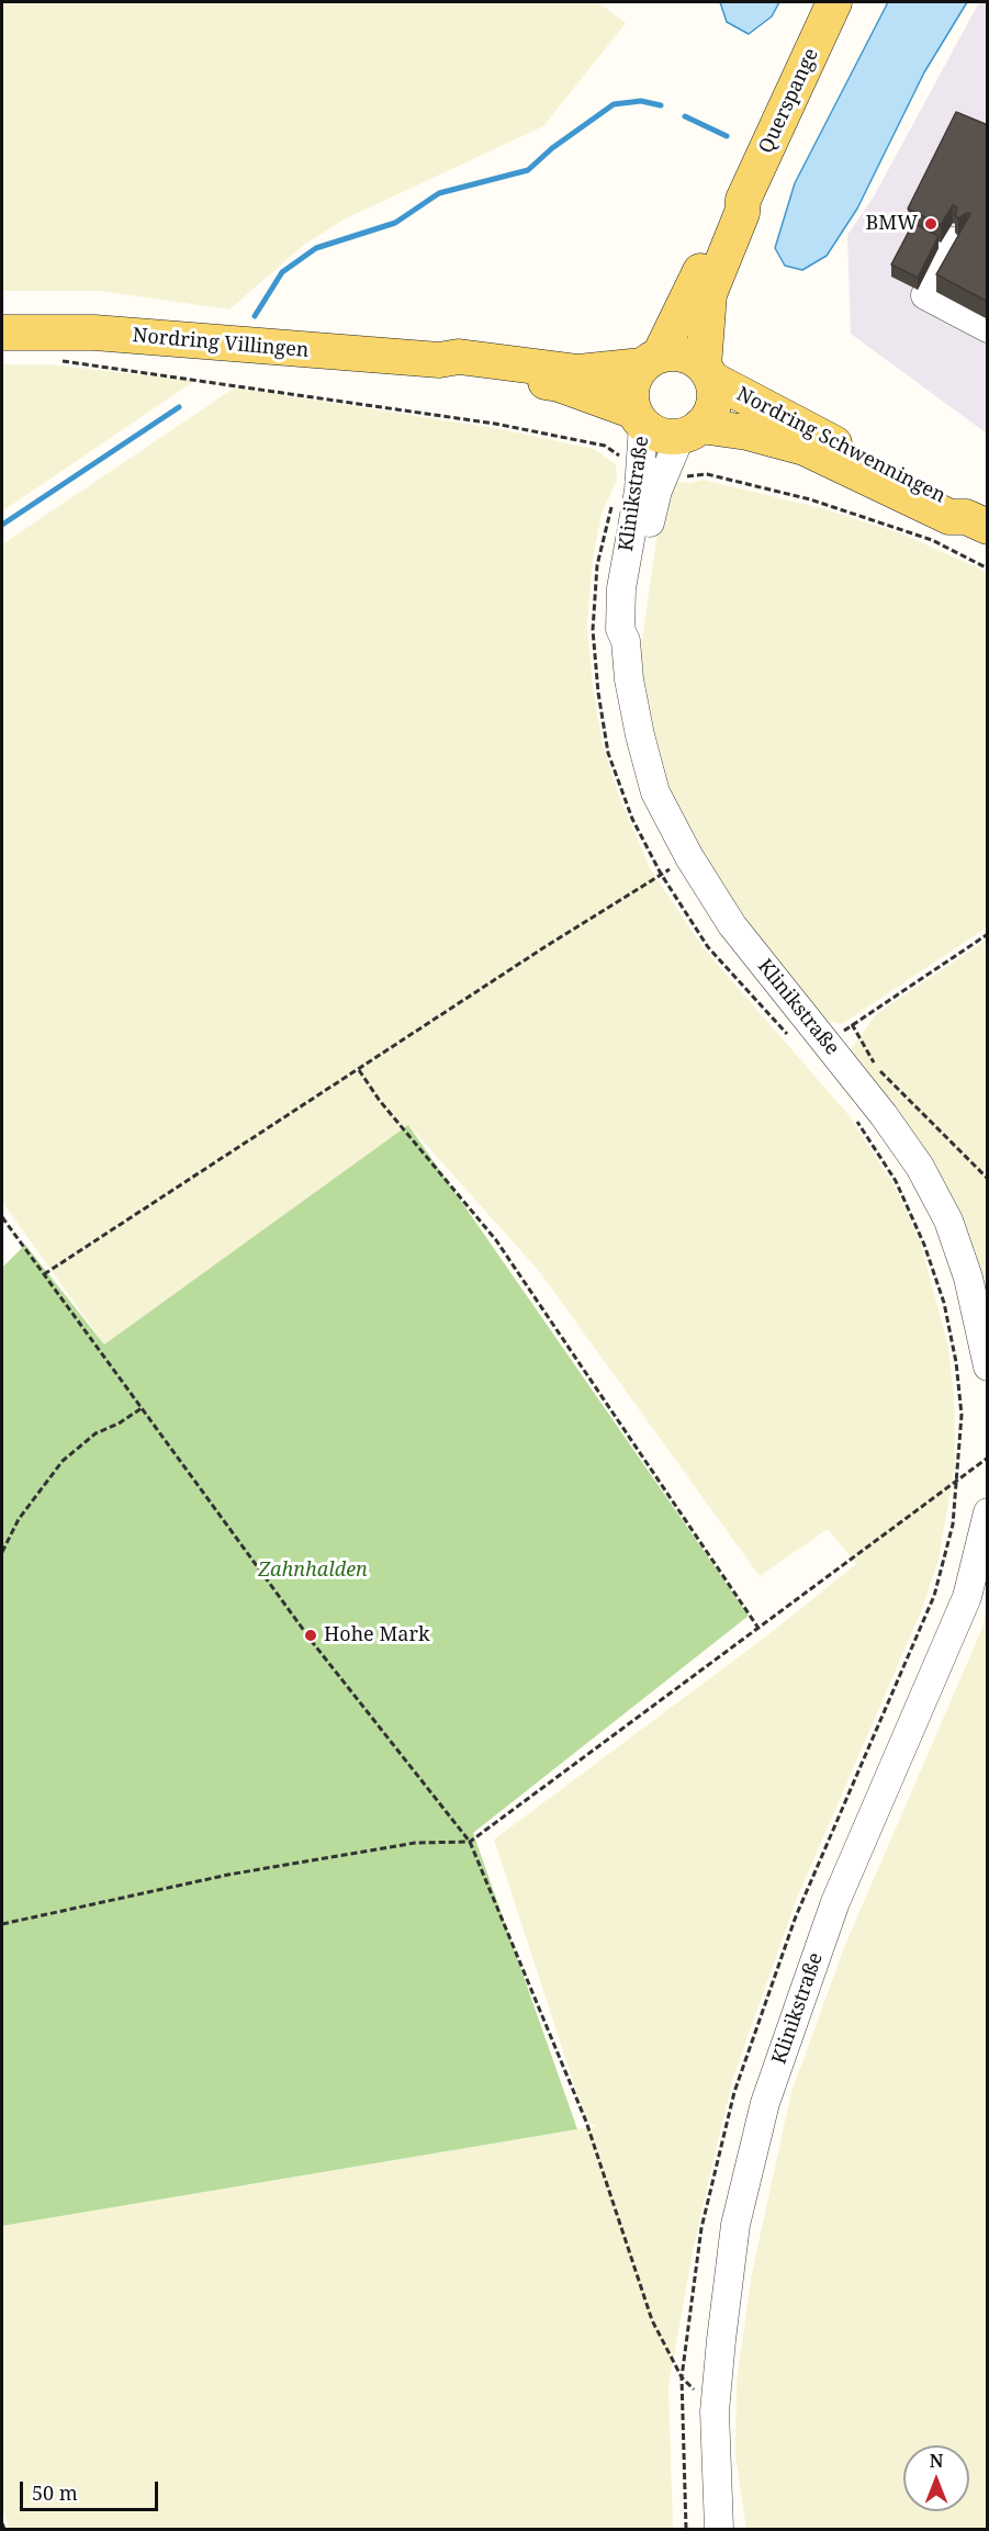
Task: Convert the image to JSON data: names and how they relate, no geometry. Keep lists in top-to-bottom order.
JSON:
{
  "streets": {
    "main road": ["Querspange", "Nordring Villingen", "Nordring Schwenningen"],
    "street": ["Klinikstraße"]
  },
  "crossings": [
    ["Querspange", "Nordring Villingen"],
    ["Querspange", "Nordring Schwenningen"],
    ["Querspange", "Klinikstraße"],
    ["Nordring Villingen", "Nordring Schwenningen"],
    ["Nordring Villingen", "Klinikstraße"],
    ["Nordring Schwenningen", "Klinikstraße"]
  ],
  "parks": ["Zahnhalden"],
  "places": ["BMW", "Hohe Mark"],
  "scale_bar": "50 m",
  "north": "top"
}
